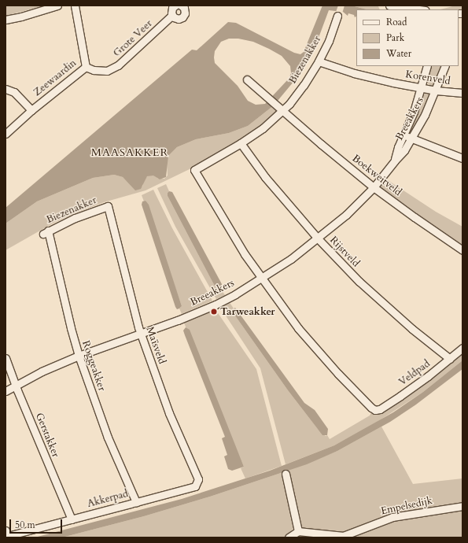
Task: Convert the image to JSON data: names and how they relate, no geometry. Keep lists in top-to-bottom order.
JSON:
{
  "streets": {
    "street": [
      "Grote Veer",
      "Biezenakker",
      "Zeewaardin",
      "Korenveld",
      "Breeakkers",
      "Boekweitveld",
      "Rijstveld",
      "Maïsveld",
      "Roggeakker",
      "Veldpad",
      "Gerstakker",
      "Akkerpad",
      "Empelsedijk"
    ]
  },
  "crossings": [
    ["Grote Veer", "Zeewaardin"],
    ["Biezenakker", "Korenveld"],
    ["Biezenakker", "Breeakkers"],
    ["Biezenakker", "Boekweitveld"],
    ["Biezenakker", "Rijstveld"],
    ["Biezenakker", "Maïsveld"],
    ["Biezenakker", "Roggeakker"],
    ["Biezenakker", "Veldpad"],
    ["Korenveld", "Breeakkers"],
    ["Breeakkers", "Boekweitveld"],
    ["Breeakkers", "Rijstveld"],
    ["Breeakkers", "Maïsveld"],
    ["Breeakkers", "Roggeakker"],
    ["Breeakkers", "Veldpad"],
    ["Breeakkers", "Gerstakker"],
    ["Rijstveld", "Veldpad"],
    ["Maïsveld", "Akkerpad"],
    ["Roggeakker", "Akkerpad"],
    ["Gerstakker", "Akkerpad"]
  ],
  "districts": ["MAASAKKER"],
  "places": ["Tarweakker"],
  "legend": ["Road", "Park", "Water"],
  "scale_bar": "50 m"
}
